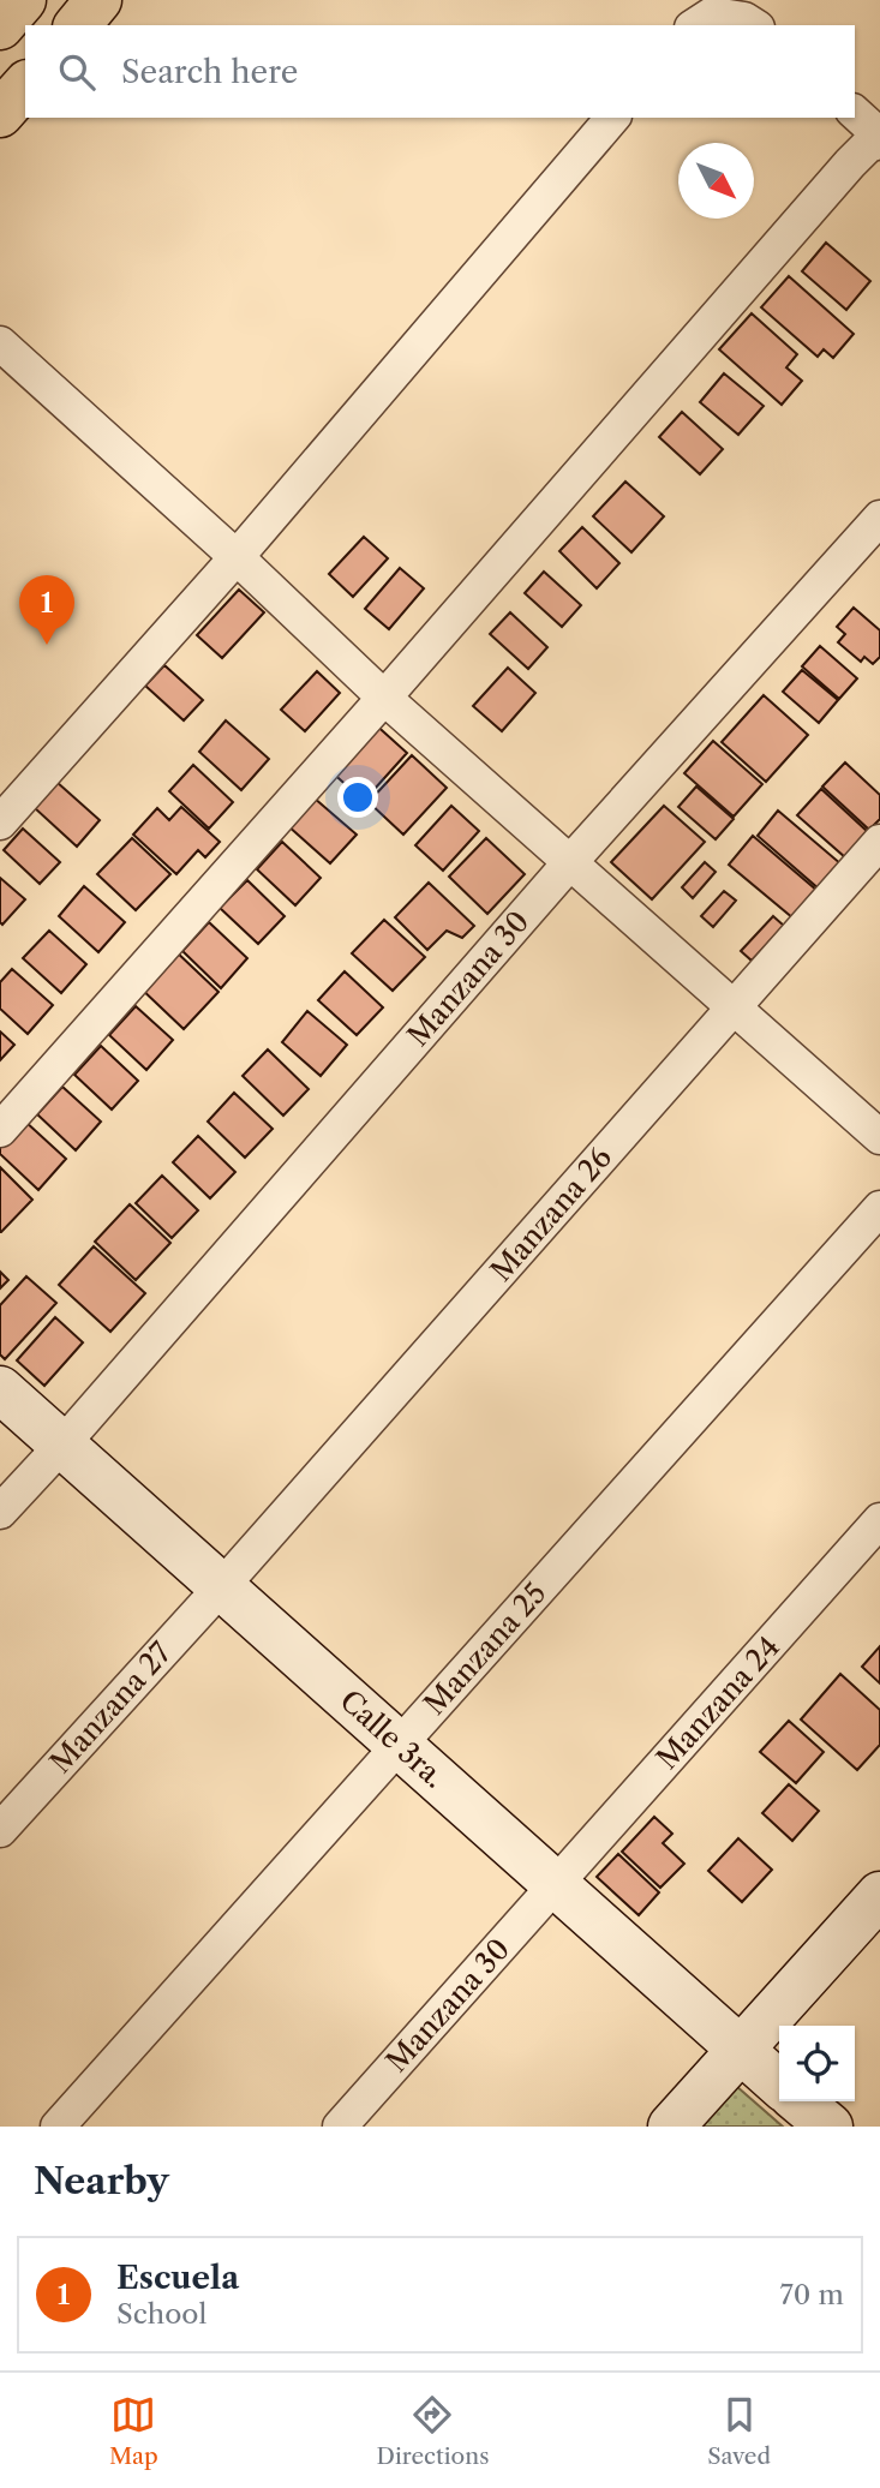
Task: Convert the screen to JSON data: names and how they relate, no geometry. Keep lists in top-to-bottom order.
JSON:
{
  "streets": {
    "main road": ["Calle 3ra."],
    "street": [
      "Manzana 30",
      "Manzana 26",
      "Manzana 25",
      "Manzana 24",
      "Manzana 27"
    ]
  },
  "crossings": [
    ["Manzana 30", "Manzana 24"],
    ["Manzana 30", "Calle 3ra."],
    ["Manzana 26", "Manzana 27"],
    ["Manzana 26", "Calle 3ra."],
    ["Manzana 25", "Calle 3ra."],
    ["Manzana 24", "Calle 3ra."],
    ["Manzana 27", "Calle 3ra."]
  ],
  "north": "bottom right",
  "page": {
    "search": "Search here",
    "pins": "1",
    "heading": "Nearby",
    "list": [
      {
        "mark": "1",
        "name": "Escuela",
        "note": "School",
        "value": "70 m"
      }
    ],
    "nav": ["Map", "Directions", "Saved"]
  }
}
